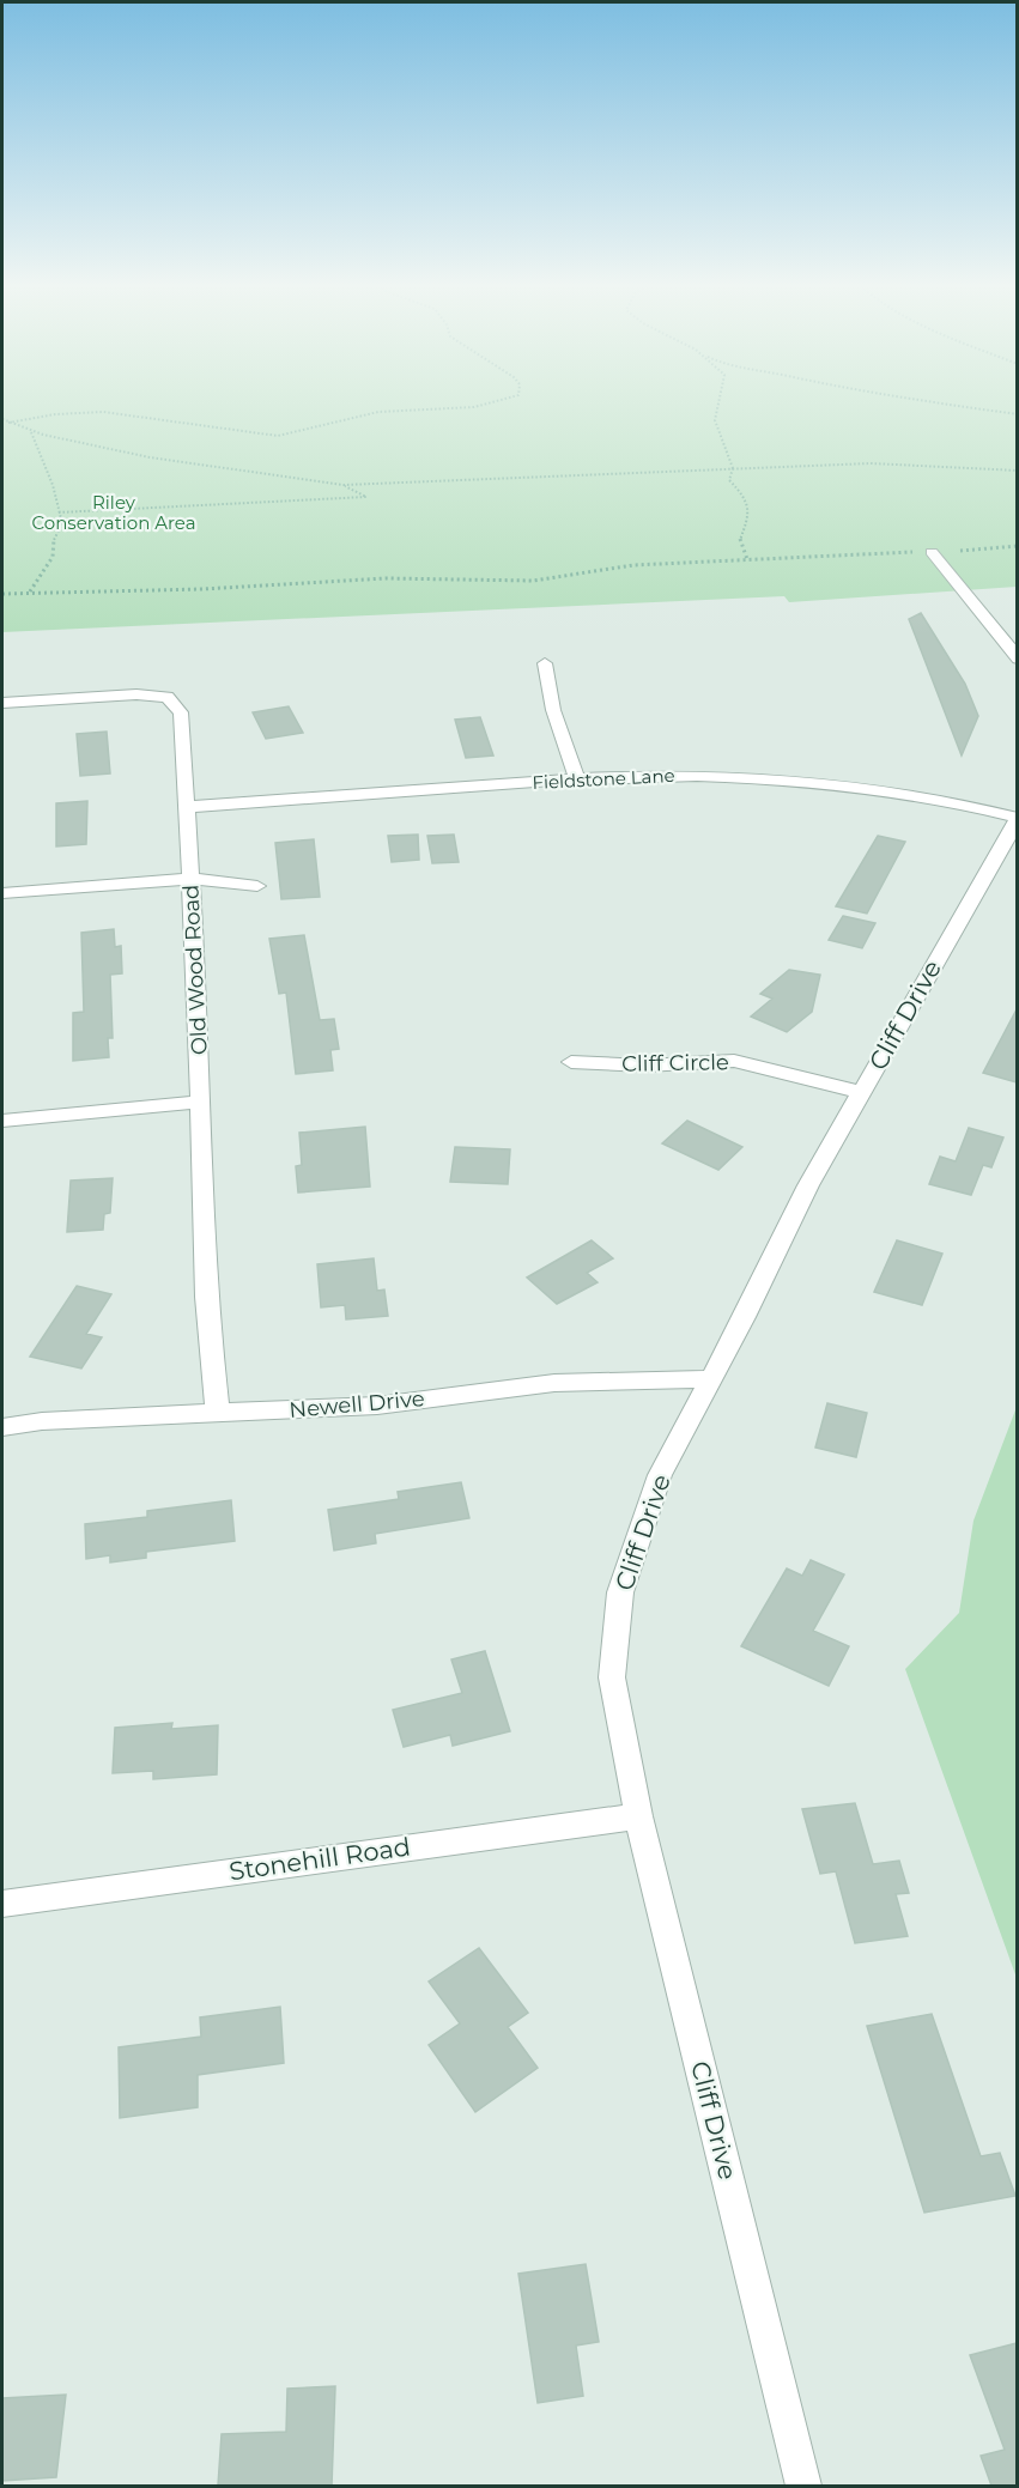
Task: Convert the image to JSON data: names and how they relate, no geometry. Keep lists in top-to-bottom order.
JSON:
{
  "streets": {
    "street": [
      "Fieldstone Lane",
      "Old Wood Road",
      "Cliff Drive",
      "Cliff Circle",
      "Newell Drive",
      "Stonehill Road"
    ]
  },
  "crossings": [
    ["Fieldstone Lane", "Old Wood Road"],
    ["Fieldstone Lane", "Cliff Drive"],
    ["Old Wood Road", "Newell Drive"],
    ["Cliff Drive", "Cliff Circle"],
    ["Cliff Drive", "Newell Drive"],
    ["Cliff Drive", "Stonehill Road"]
  ],
  "parks": ["Riley Conservation Area"]
}
